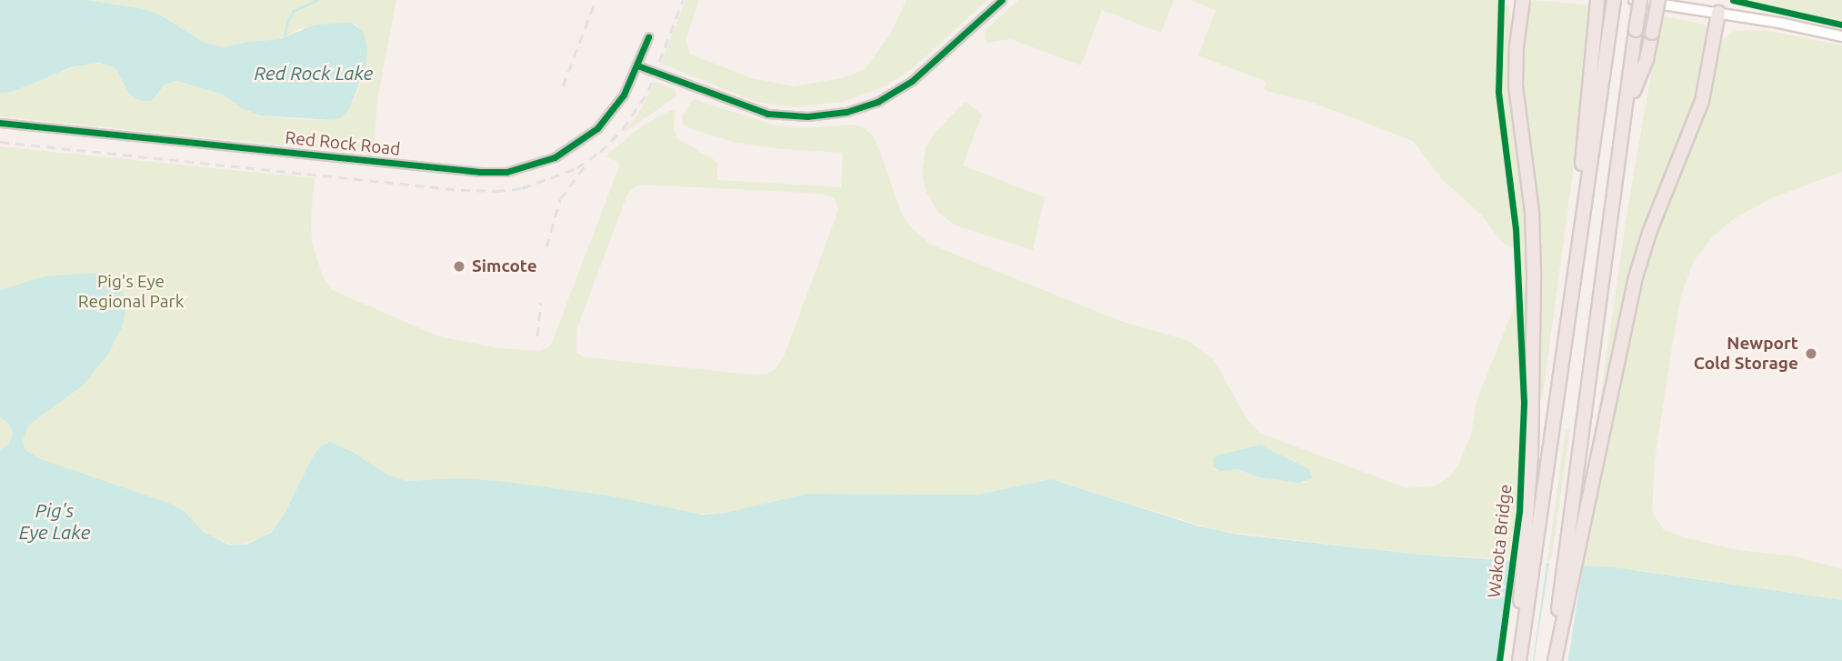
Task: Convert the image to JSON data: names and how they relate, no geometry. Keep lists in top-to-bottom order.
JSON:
{
  "streets": {
    "highway": ["Wakota Bridge"],
    "street": ["Red Rock Road"]
  },
  "water": ["Red Rock Lake", "Pig's Eye Lake"],
  "parks": ["Pig's Eye Regional Park"],
  "places": ["Simcote", "Newport Cold Storage"]
}
